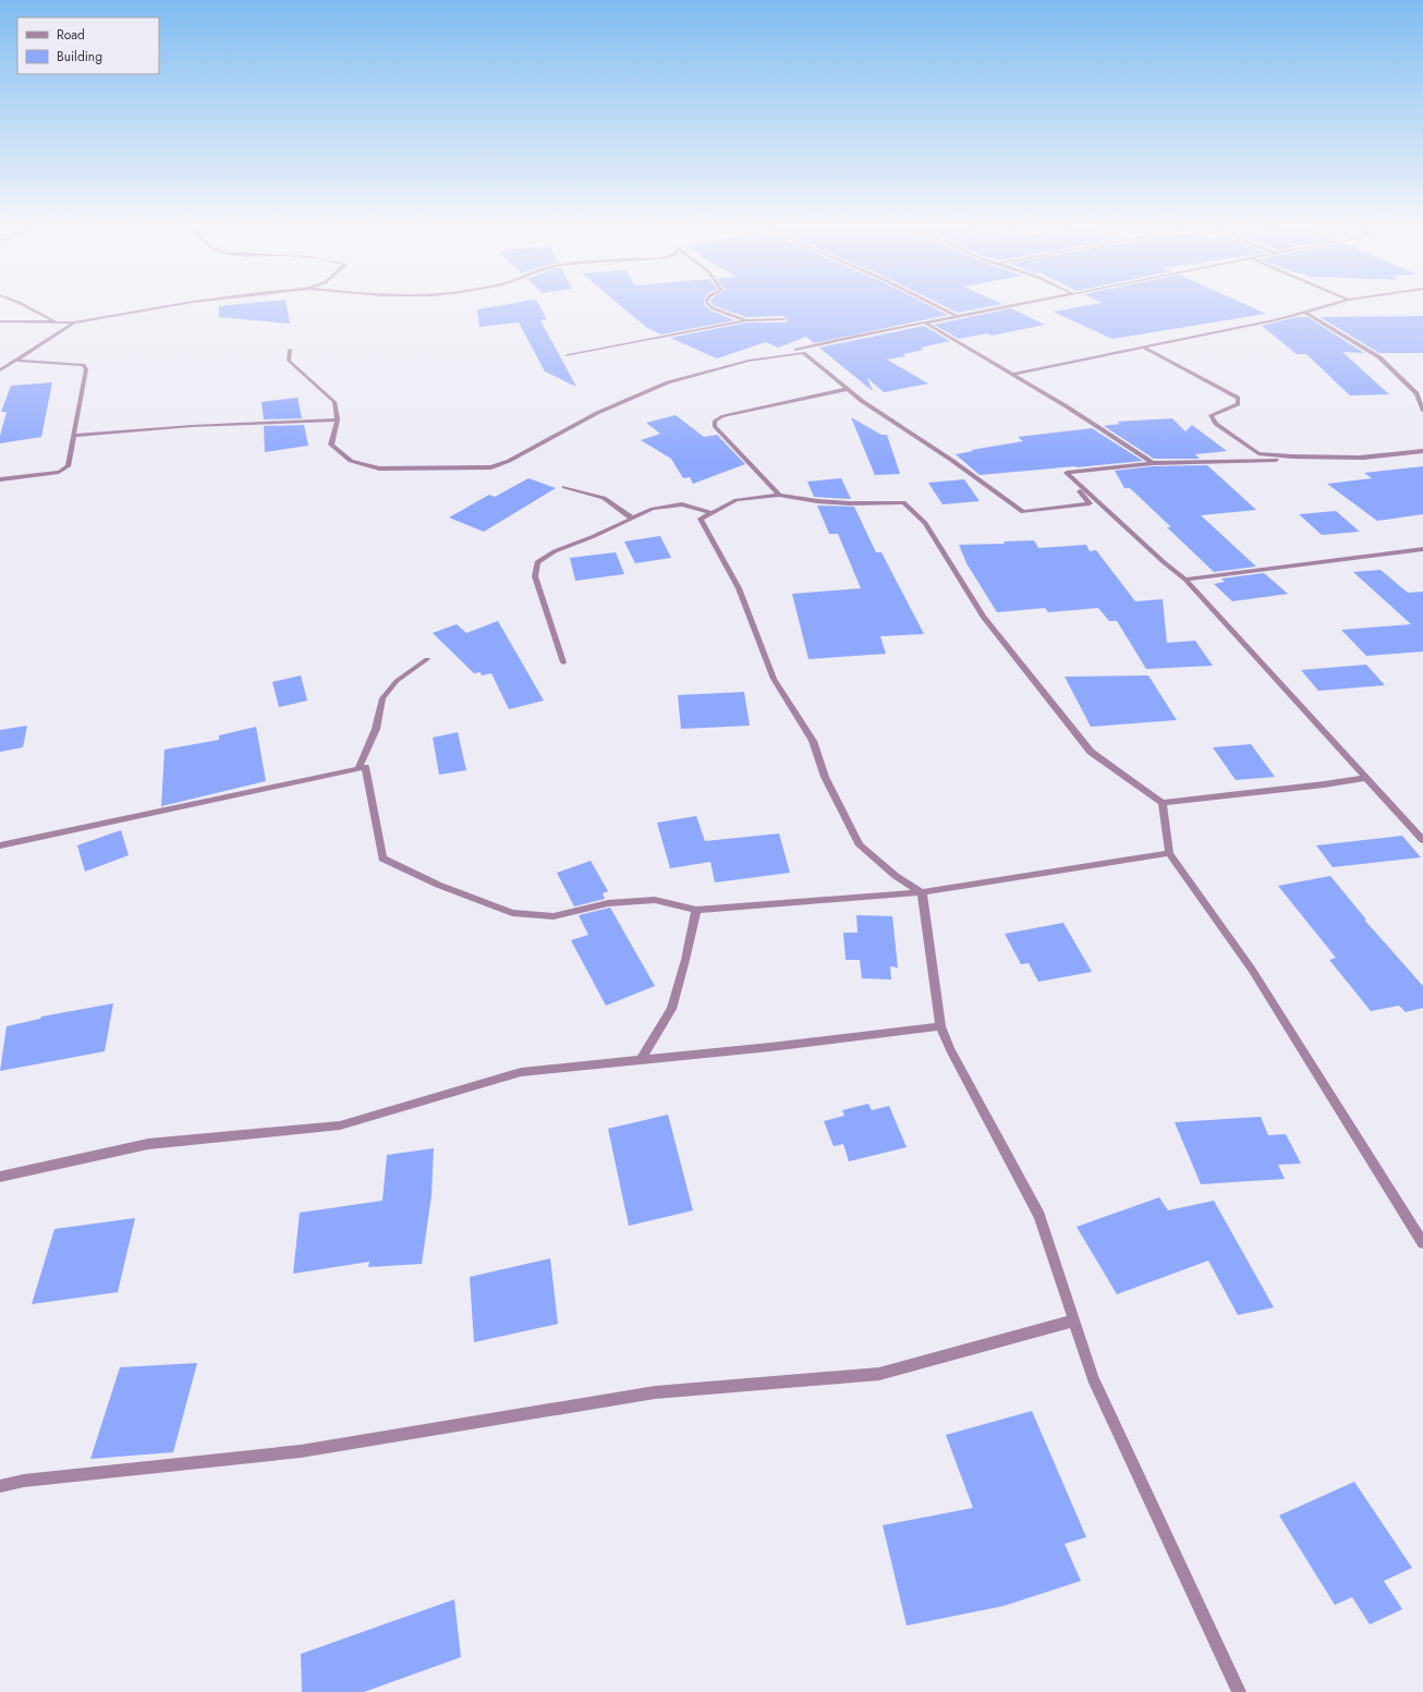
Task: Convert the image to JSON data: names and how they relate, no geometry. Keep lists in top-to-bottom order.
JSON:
{
  "legend": ["Road", "Building"]
}
